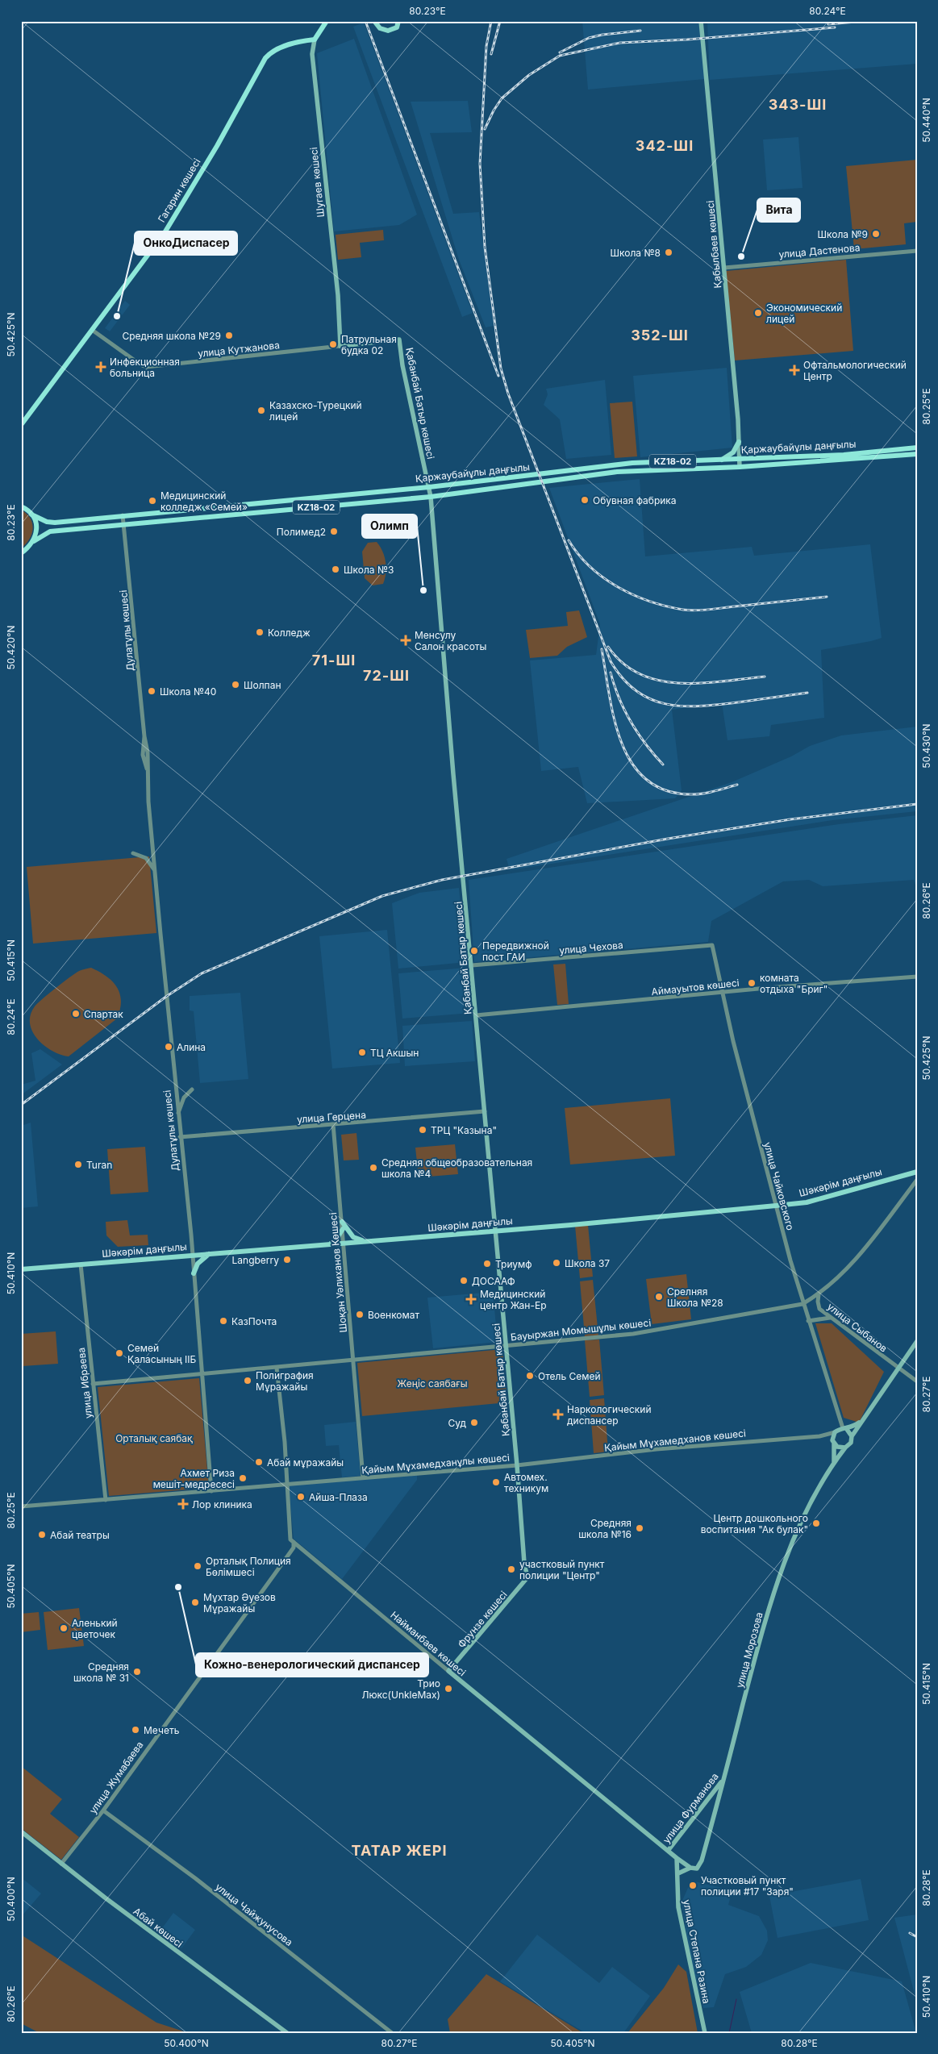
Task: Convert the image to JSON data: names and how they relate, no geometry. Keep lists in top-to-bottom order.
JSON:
{
  "streets": {
    "highway": [
      "Шугаев көшесі",
      "Гагарин көшесі",
      "Қаржаубайұлы даңғылы",
      "KZ18-02"
    ],
    "main road": [
      "Қабылбаев көшесі",
      "улица Кутжанова",
      "Қабанбай Батыр көшесі",
      "Шәкәрім даңғылы",
      "Фрунзе көшесі",
      "Найманбаев көшесі",
      "улица Морозова",
      "улица Фурманова",
      "Абай көшесі",
      "улица Степана Разина"
    ],
    "street": [
      "улица Дастенова",
      "Дулатұлы көшесі",
      "улица Чехова",
      "Аймауытов көшесі",
      "улица Герцена",
      "улица Чайковского",
      "Шоқан Уәлиханов Көшесі",
      "улица Сыбанов",
      "Бауыржан Момышұлы көшесі",
      "улица Ибраева",
      "Қайым Мұхамедханов көшесі",
      "Қайым Мұхамедханұлы көшесі",
      "улица Жумабаева",
      "улица Чайжунусова"
    ]
  },
  "crossings": [
    ["Шугаев көшесі", "Гагарин көшесі"],
    ["Шугаев көшесі", "улица Кутжанова"],
    ["Гагарин көшесі", "улица Кутжанова"],
    ["Қабылбаев көшесі", "улица Дастенова"],
    ["Қабылбаев көшесі", "Қаржаубайұлы даңғылы"],
    ["улица Кутжанова", "Қабанбай Батыр көшесі"],
    ["Қабанбай Батыр көшесі", "Қаржаубайұлы даңғылы"],
    ["Қабанбай Батыр көшесі", "улица Чехова"],
    ["Қабанбай Батыр көшесі", "Аймауытов көшесі"],
    ["Қабанбай Батыр көшесі", "улица Герцена"],
    ["Қабанбай Батыр көшесі", "Шәкәрім даңғылы"],
    ["Қабанбай Батыр көшесі", "Бауыржан Момышұлы көшесі"],
    ["Қабанбай Батыр көшесі", "Қайым Мұхамедханов көшесі"],
    ["Қабанбай Батыр көшесі", "Қайым Мұхамедханұлы көшесі"],
    ["Қабанбай Батыр көшесі", "Фрунзе көшесі"],
    ["Қаржаубайұлы даңғылы", "Дулатұлы көшесі"],
    ["Дулатұлы көшесі", "улица Герцена"],
    ["Дулатұлы көшесі", "Шәкәрім даңғылы"],
    ["Дулатұлы көшесі", "Бауыржан Момышұлы көшесі"],
    ["Дулатұлы көшесі", "Қайым Мұхамедханұлы көшесі"],
    ["улица Чехова", "улица Чайковского"],
    ["Аймауытов көшесі", "улица Чайковского"],
    ["улица Герцена", "Шоқан Уәлиханов Көшесі"],
    ["Шәкәрім даңғылы", "улица Чайковского"],
    ["Шәкәрім даңғылы", "Шоқан Уәлиханов Көшесі"],
    ["Шәкәрім даңғылы", "улица Ибраева"],
    ["улица Чайковского", "Бауыржан Момышұлы көшесі"],
    ["улица Чайковского", "Қайым Мұхамедханов көшесі"],
    ["улица Чайковского", "улица Морозова"],
    ["Шоқан Уәлиханов Көшесі", "Бауыржан Момышұлы көшесі"],
    ["Шоқан Уәлиханов Көшесі", "Қайым Мұхамедханұлы көшесі"],
    ["улица Сыбанов", "Бауыржан Момышұлы көшесі"],
    ["Бауыржан Момышұлы көшесі", "улица Ибраева"],
    ["Қайым Мұхамедханов көшесі", "Қайым Мұхамедханұлы көшесі"],
    ["Қайым Мұхамедханов көшесі", "улица Морозова"],
    ["Фрунзе көшесі", "Найманбаев көшесі"],
    ["Найманбаев көшесі", "улица Морозова"],
    ["Найманбаев көшесі", "улица Жумабаева"],
    ["Найманбаев көшесі", "улица Фурманова"],
    ["Найманбаев көшесі", "улица Степана Разина"],
    ["улица Морозова", "улица Фурманова"],
    ["улица Жумабаева", "улица Чайжунусова"],
    ["улица Жумабаева", "Абай көшесі"]
  ],
  "districts": [
    "343-ШІ",
    "342-ШІ",
    "352-ШІ",
    "71-ШІ",
    "72-ШІ",
    "ТАТАР ЖЕРІ"
  ],
  "parks": ["Жеңіс саябағы", "Орталық саябақ"],
  "places": {
    "other": [
      "Школа №9",
      "Школа №8",
      "Вита",
      "Экономический лицей",
      "ОнкоДиспасер",
      "Средняя школа №29",
      "Патрульная будка 02",
      "Казахско-Турецкий лицей",
      "Обувная фабрика",
      "Медицинский колледж «Семей»",
      "Полимед2",
      "Школа №3",
      "Олимп",
      "Колледж",
      "Шолпан",
      "Школа №40",
      "Передвижной пост ГАИ",
      "комната отдыха \"Бриг\"",
      "Спартак",
      "Алина",
      "ТЦ Акшын",
      "ТРЦ \"Казына\"",
      "Turan",
      "Средняя общеобразовательная школа №4",
      "Langberry",
      "Школа 37",
      "Триумф",
      "ДОСААФ",
      "Срелняя Школа №28",
      "Военкомат",
      "КазПочта",
      "Семей Қаласының ІІБ",
      "Отель Семей",
      "Полиграфия Мұражайы",
      "Суд",
      "Абай мұражайы",
      "Ахмет Риза мешіт-медресесі",
      "Автомех. техникум",
      "Айша-Плаза",
      "Центр дошкольного воспитания \"Ак булак\"",
      "Средняя школа №16",
      "Абай театры",
      "Орталық Полиция Бөлімшесі",
      "участковый пункт полиции \"Центр\"",
      "Кожно-венерологический диспансер",
      "Мұхтар Әуезов Мұражайы",
      "Аленький цветочек",
      "Средняя школа № 31",
      "Трио Люкс(UnkleMax)",
      "Мечеть",
      "Участковый пункт полиции #17 \"Заря\""
    ],
    "health": [
      "Инфекционная больница",
      "Офтальмологический Центр",
      "Менсулу Салон красоты",
      "Медицинский центр Жан-Ер",
      "Наркологический диспансер",
      "Лор клиника"
    ]
  },
  "coordinates": [
    "80.23°E",
    "80.24°E",
    "50.440°N",
    "50.425°N",
    "80.25°E",
    "50.420°N",
    "50.430°N",
    "80.26°E",
    "50.415°N",
    "50.410°N",
    "80.27°E",
    "50.405°N",
    "80.28°E",
    "50.400°N"
  ]
}
